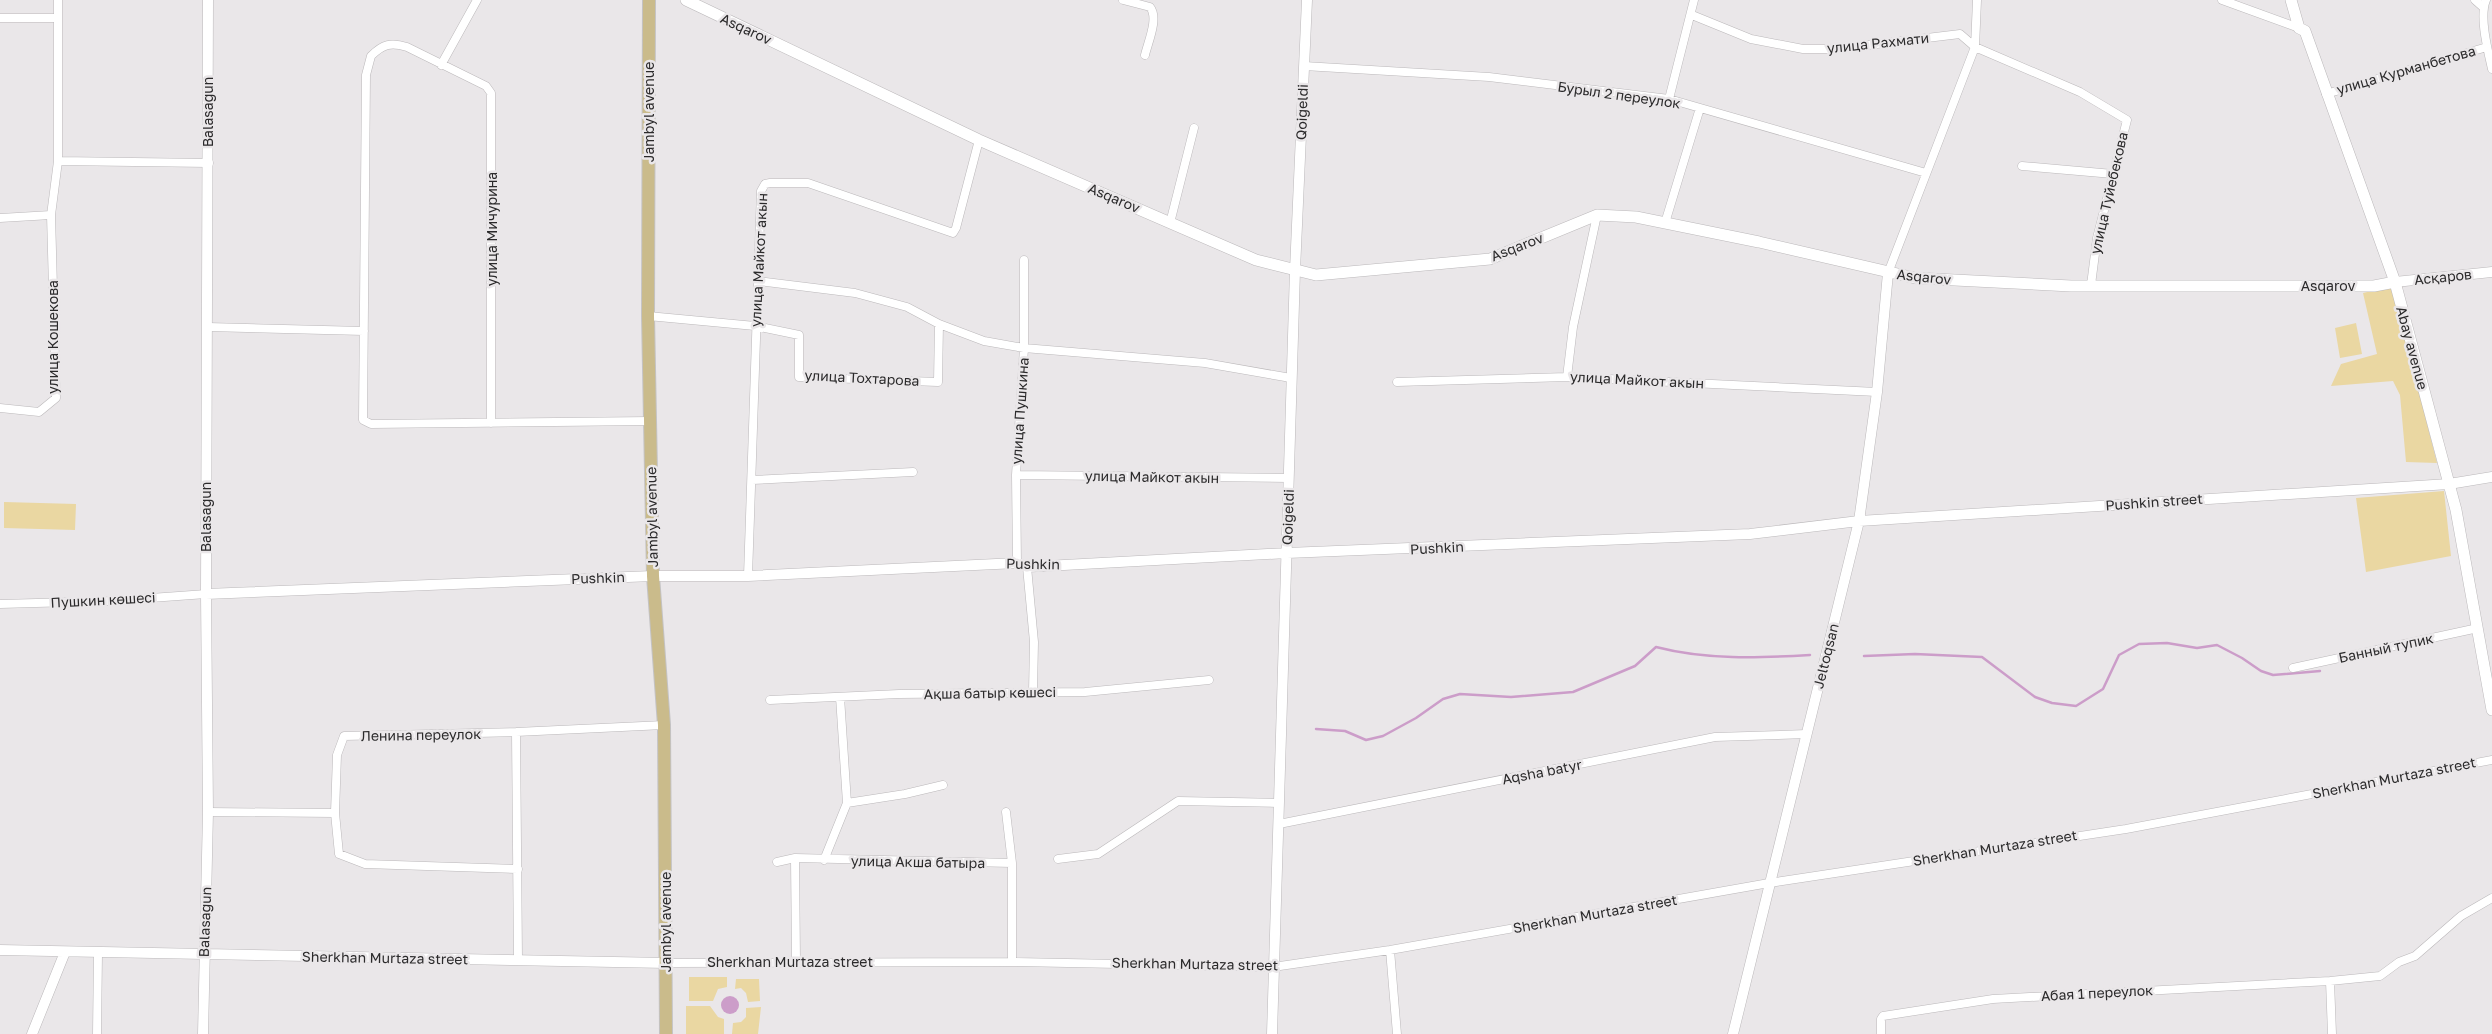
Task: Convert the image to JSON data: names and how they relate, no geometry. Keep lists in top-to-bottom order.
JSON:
{
  "streets": {
    "main road": ["Asqarov", "Jambyl avenue", "Abay avenue"],
    "street": [
      "улица Рахмати",
      "улица Курманбетова",
      "Бурыл 2 переулок",
      "Balasagun",
      "Qoigeldi",
      "улица Туйебекова",
      "улица Мичурина",
      "улица Майкот акын",
      "Асқаров",
      "улица Кошекова",
      "улица Тохтарова",
      "улица Пушкина",
      "Pushkin street",
      "Pushkin",
      "Пушкин көшесі",
      "Банный тупик",
      "Jeltoqsan",
      "Ақша батыр көшесі",
      "Ленина переулок",
      "Aqsha batyr",
      "Sherkhan Murtaza street",
      "улица Акша батыра",
      "Абая 1 переулок"
    ]
  },
  "crossings": [
    ["Asqarov", "Qoigeldi"],
    ["Asqarov", "улица Туйебекова"],
    ["Asqarov", "улица Майкот акын"],
    ["Asqarov", "Асқаров"],
    ["Asqarov", "Abay avenue"],
    ["Asqarov", "Jeltoqsan"],
    ["улица Рахмати", "улица Туйебекова"],
    ["улица Курманбетова", "Abay avenue"],
    ["Бурыл 2 переулок", "Qoigeldi"],
    ["Balasagun", "Pushkin"],
    ["Balasagun", "Пушкин көшесі"],
    ["Balasagun", "Sherkhan Murtaza street"],
    ["Jambyl avenue", "улица Мичурина"],
    ["Jambyl avenue", "улица Тохтарова"],
    ["Jambyl avenue", "Pushkin"],
    ["Jambyl avenue", "Ленина переулок"],
    ["Jambyl avenue", "Sherkhan Murtaza street"],
    ["Qoigeldi", "улица Майкот акын"],
    ["Qoigeldi", "Pushkin"],
    ["Qoigeldi", "Aqsha batyr"],
    ["Qoigeldi", "Sherkhan Murtaza street"],
    ["улица Майкот акын", "улица Тохтарова"],
    ["улица Майкот акын", "улица Пушкина"],
    ["улица Майкот акын", "Pushkin"],
    ["улица Майкот акын", "Jeltoqsan"],
    ["Асқаров", "Abay avenue"],
    ["Abay avenue", "Pushkin street"],
    ["Abay avenue", "Банный тупик"],
    ["улица Пушкина", "Pushkin"],
    ["улица Пушкина", "Ақша батыр көшесі"],
    ["Pushkin street", "Pushkin"],
    ["Pushkin street", "Jeltoqsan"],
    ["Pushkin", "Пушкин көшесі"],
    ["Pushkin", "Jeltoqsan"],
    ["Jeltoqsan", "Aqsha batyr"],
    ["Jeltoqsan", "Sherkhan Murtaza street"]
  ]
}
